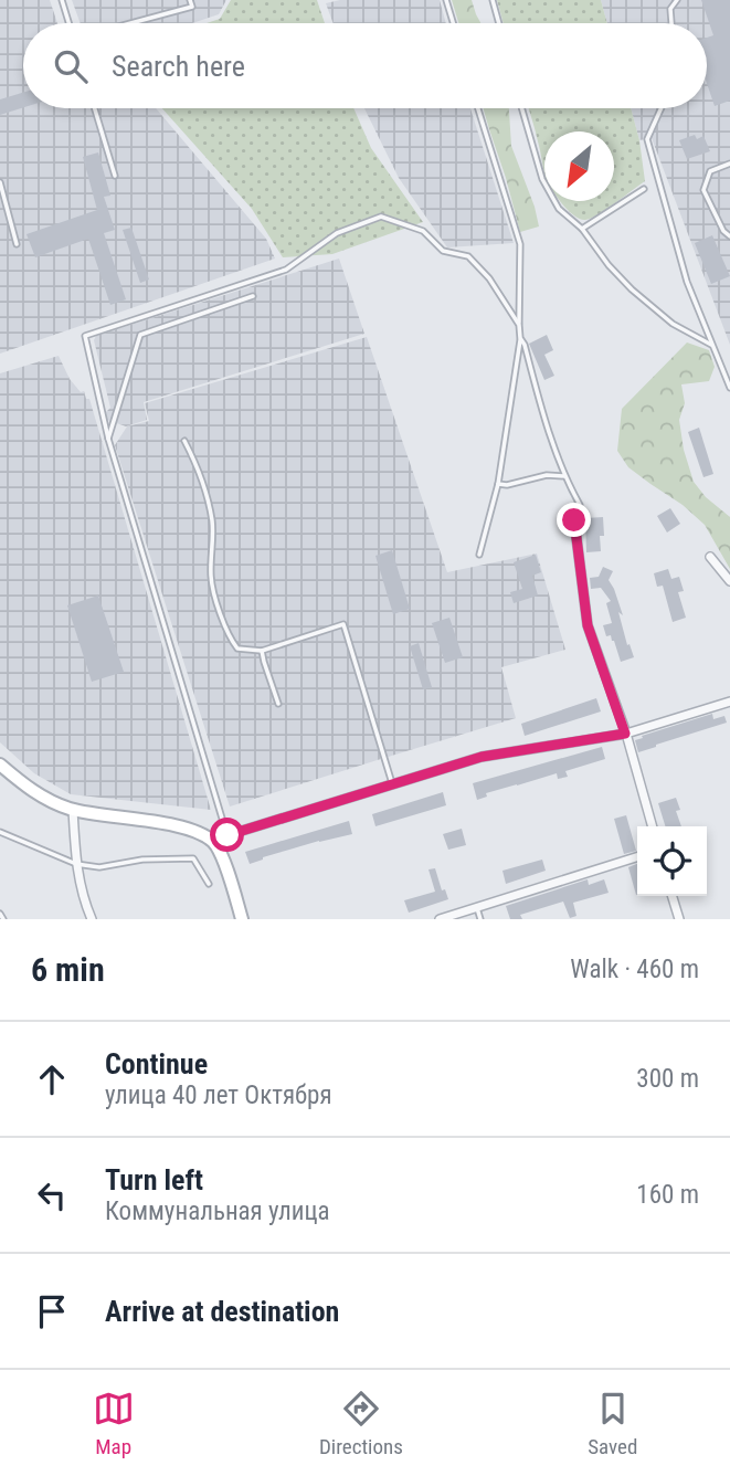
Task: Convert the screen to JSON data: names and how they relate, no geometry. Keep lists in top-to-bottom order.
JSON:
{
  "north": "bottom left",
  "page": {
    "search": "Search here",
    "heading": ["6 min", "Walk · 460 m"],
    "list": [
      ["Continue", "улица 40 лет Октября", "300 m"],
      ["Turn left", "Коммунальная улица", "160 m"],
      "Arrive at destination"
    ],
    "nav": ["Map", "Directions", "Saved"]
  }
}
